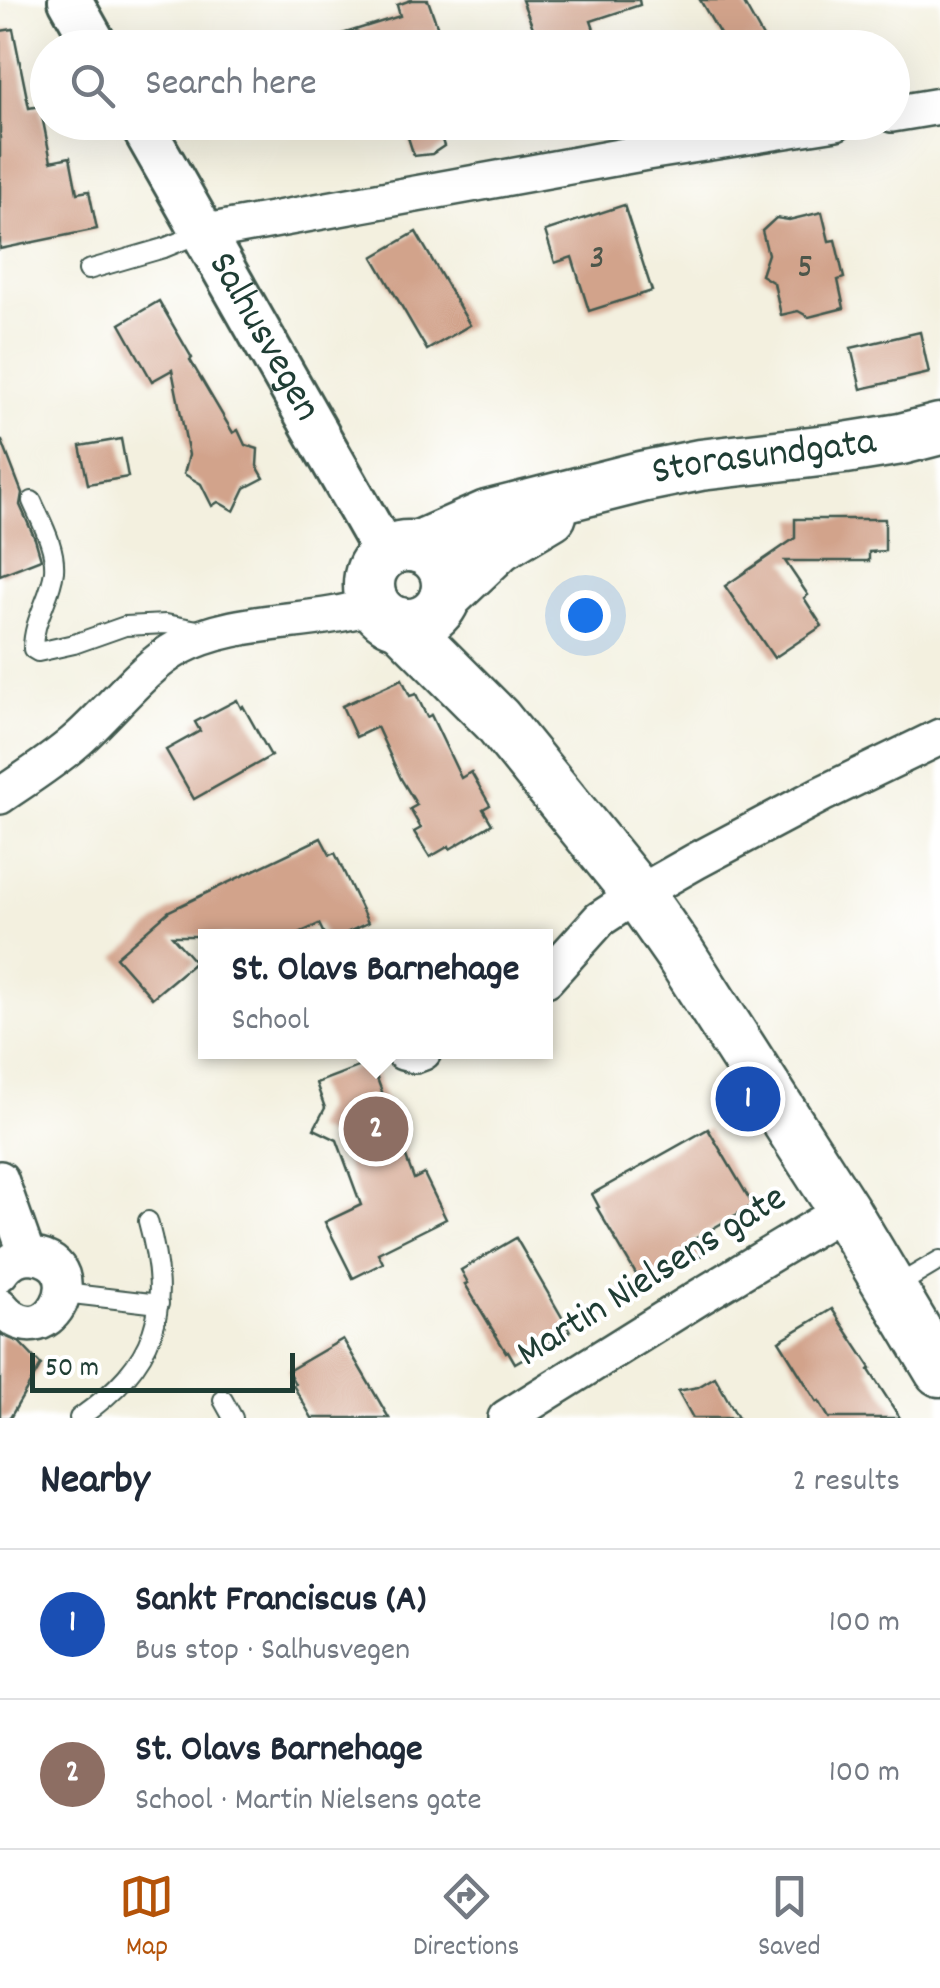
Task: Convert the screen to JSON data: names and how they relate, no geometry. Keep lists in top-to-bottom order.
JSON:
{
  "streets": {
    "main road": ["Storasundgata"],
    "street": ["Salhusvegen", "Martin Nielsens gate"]
  },
  "crossings": [
    ["Salhusvegen", "Storasundgata"]
  ],
  "house_numbers": ["3", "5"],
  "scale_bar": "50 m",
  "page": {
    "search": "Search here",
    "popup": ["St. Olavs Barnehage", "School"],
    "pins": ["1", "2"],
    "scale": "50 m",
    "heading": ["Nearby", "2 results"],
    "list": [
      {
        "mark": "1",
        "name": "Sankt Franciscus (A)",
        "note": "Bus stop · Salhusvegen",
        "value": "100 m"
      },
      {
        "mark": "2",
        "name": "St. Olavs Barnehage",
        "note": "School · Martin Nielsens gate",
        "value": "100 m"
      }
    ],
    "nav": ["Map", "Directions", "Saved"]
  }
}
